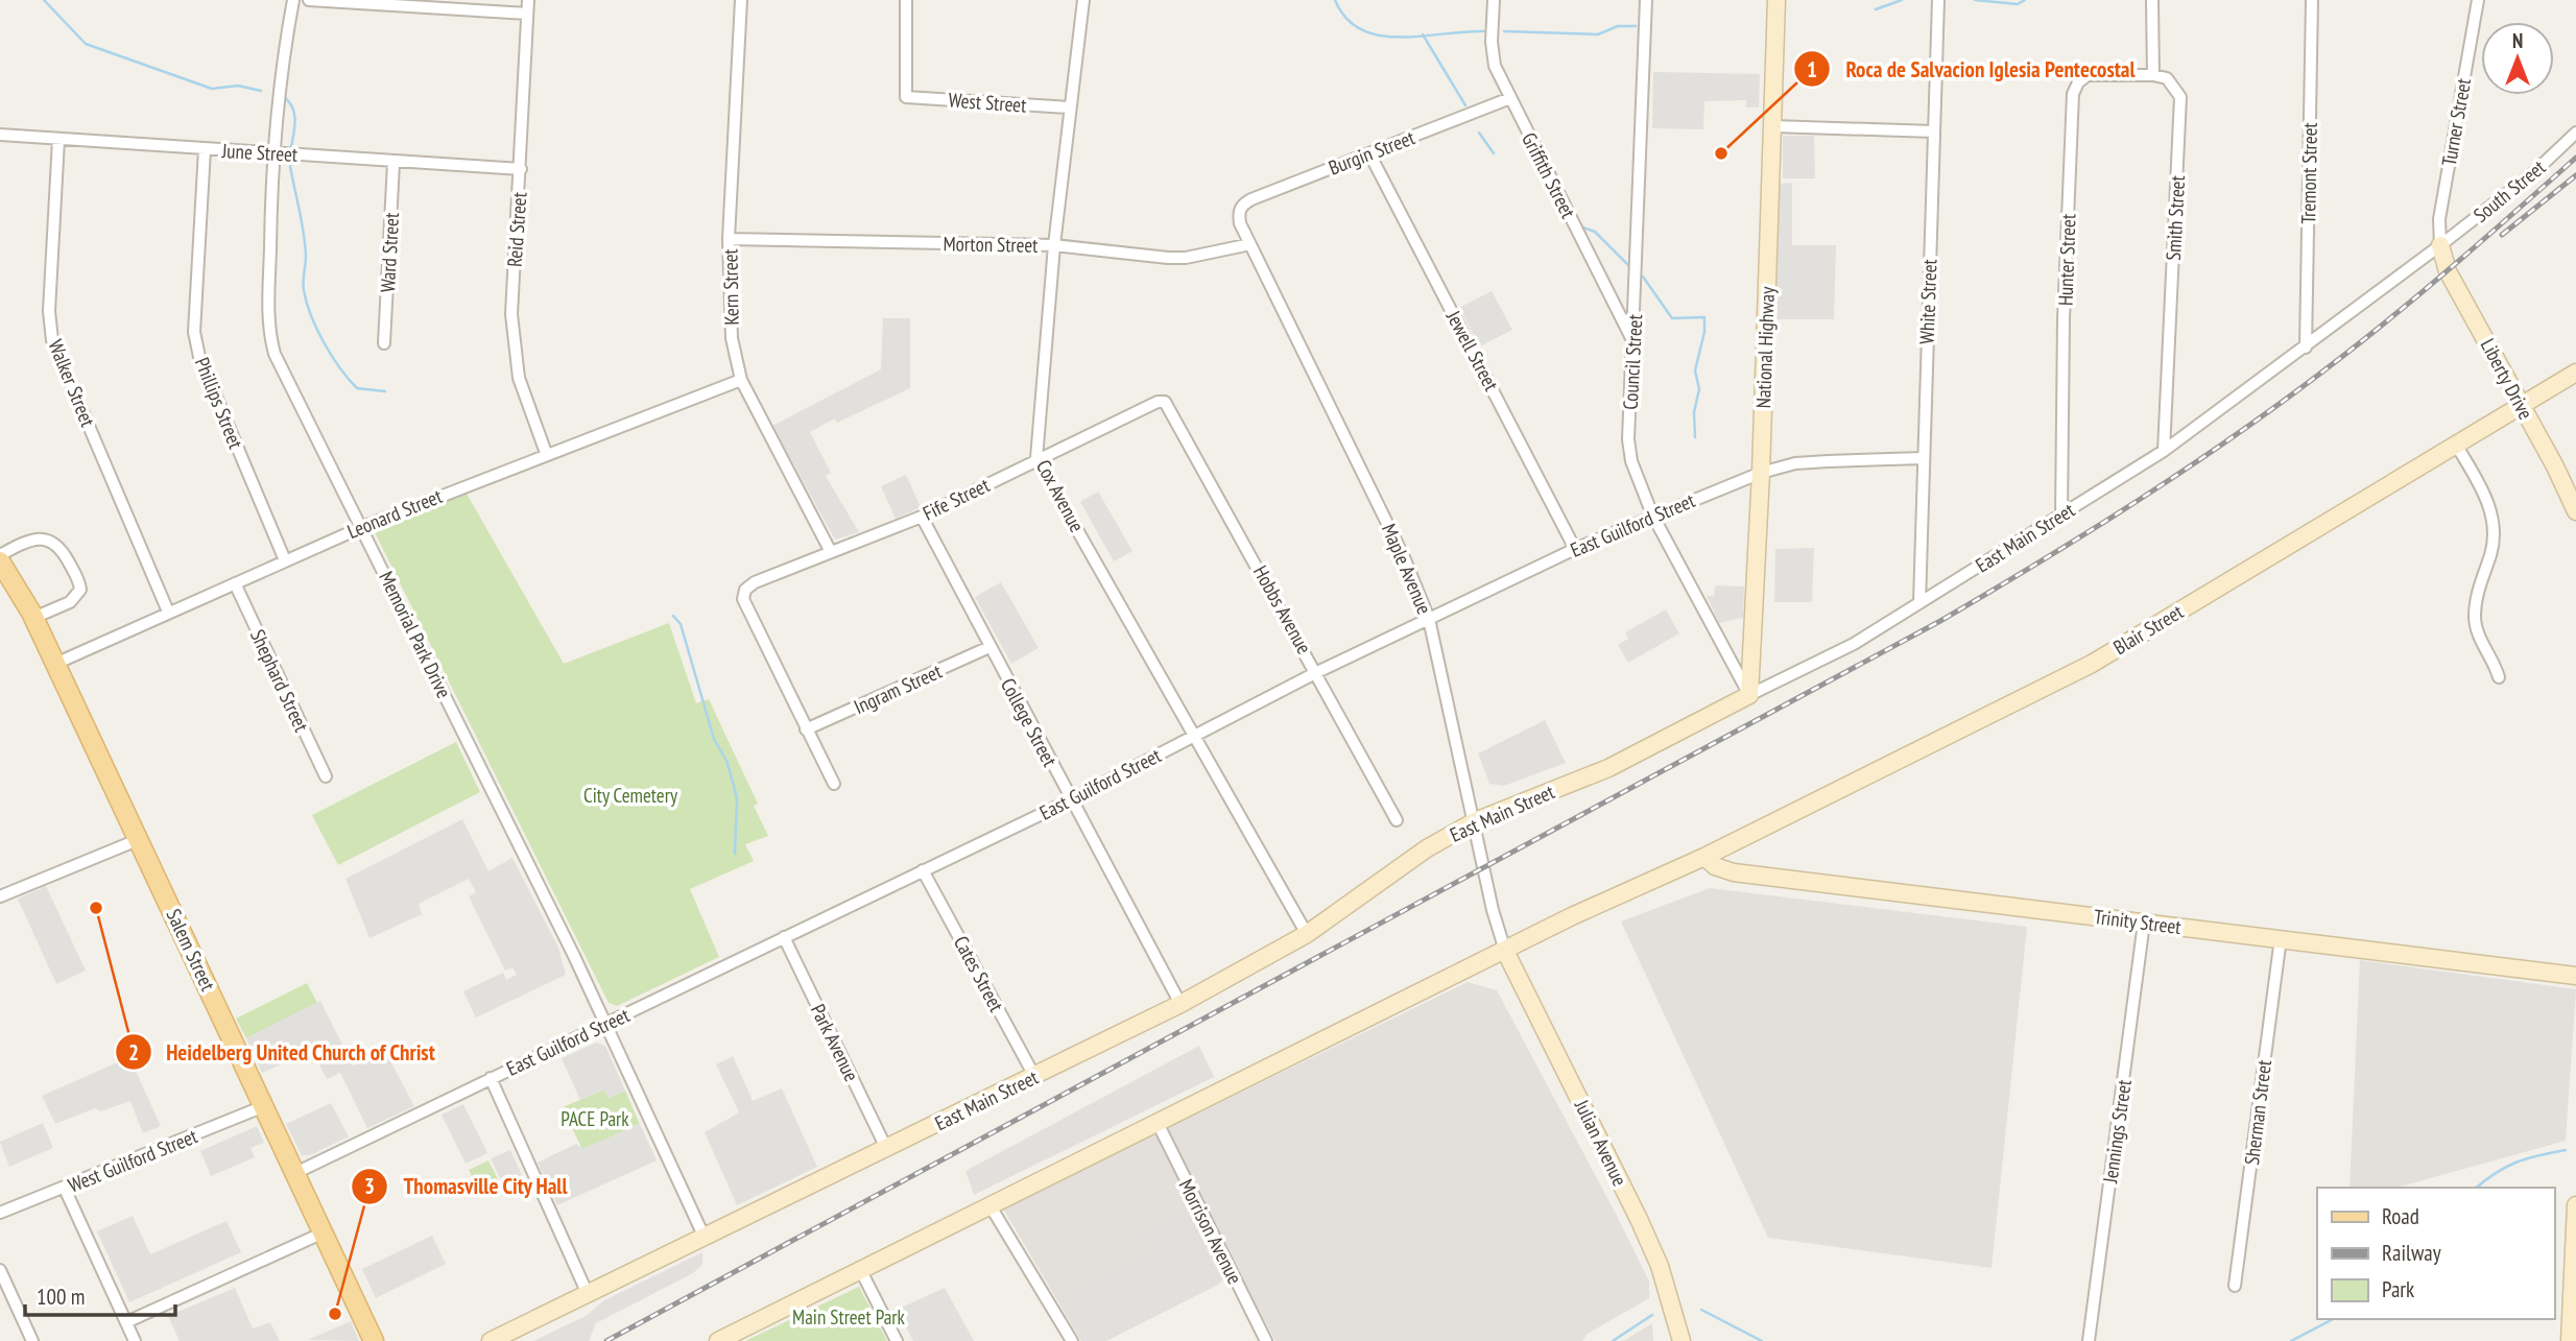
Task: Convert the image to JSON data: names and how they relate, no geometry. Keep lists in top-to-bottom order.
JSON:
{
  "streets": {
    "main road": ["Salem Street"],
    "street": [
      "West Street",
      "Turner Street",
      "June Street",
      "Burgin Street",
      "Tremont Street",
      "Griffith Street",
      "South Street",
      "Smith Street",
      "Reid Street",
      "Morton Street",
      "Ward Street",
      "Hunter Street",
      "Kern Street",
      "White Street",
      "National Highway",
      "Jewell Street",
      "Council Street",
      "Liberty Drive",
      "Walker Street",
      "Phillips Street",
      "Cox Avenue",
      "Fife Street",
      "Leonard Street",
      "East Guilford Street",
      "East Main Street",
      "Maple Avenue",
      "Hobbs Avenue",
      "Blair Street",
      "Memorial Park Drive",
      "Shephard Street",
      "Ingram Street",
      "College Street",
      "Trinity Street",
      "Cates Street",
      "Park Avenue",
      "Sherman Street",
      "Jennings Street",
      "Julian Avenue",
      "West Guilford Street",
      "Morrison Avenue"
    ]
  },
  "crossings": [
    ["West Street", "Cox Avenue"],
    ["Turner Street", "South Street"],
    ["Turner Street", "Liberty Drive"],
    ["Turner Street", "East Main Street"],
    ["June Street", "Reid Street"],
    ["June Street", "Ward Street"],
    ["June Street", "Walker Street"],
    ["June Street", "Phillips Street"],
    ["June Street", "Memorial Park Drive"],
    ["Burgin Street", "Griffith Street"],
    ["Burgin Street", "Jewell Street"],
    ["Burgin Street", "Maple Avenue"],
    ["Tremont Street", "East Main Street"],
    ["Griffith Street", "Council Street"],
    ["South Street", "Liberty Drive"],
    ["South Street", "East Main Street"],
    ["Smith Street", "Hunter Street"],
    ["Smith Street", "East Main Street"],
    ["Reid Street", "Leonard Street"],
    ["Morton Street", "Kern Street"],
    ["Morton Street", "Cox Avenue"],
    ["Morton Street", "Maple Avenue"],
    ["Hunter Street", "East Main Street"],
    ["Kern Street", "Fife Street"],
    ["Kern Street", "Leonard Street"],
    ["White Street", "East Guilford Street"],
    ["White Street", "East Main Street"],
    ["National Highway", "Council Street"],
    ["National Highway", "East Guilford Street"],
    ["National Highway", "East Main Street"],
    ["Jewell Street", "East Guilford Street"],
    ["Council Street", "East Guilford Street"],
    ["Council Street", "East Main Street"],
    ["Liberty Drive", "East Main Street"],
    ["Liberty Drive", "Blair Street"],
    ["Walker Street", "Leonard Street"],
    ["Phillips Street", "Leonard Street"],
    ["Cox Avenue", "Fife Street"],
    ["Cox Avenue", "East Guilford Street"],
    ["Cox Avenue", "East Main Street"],
    ["Fife Street", "Hobbs Avenue"],
    ["Fife Street", "Ingram Street"],
    ["Fife Street", "College Street"],
    ["Leonard Street", "Memorial Park Drive"],
    ["Leonard Street", "Shephard Street"],
    ["Leonard Street", "Salem Street"],
    ["East Guilford Street", "Maple Avenue"],
    ["East Guilford Street", "Hobbs Avenue"],
    ["East Guilford Street", "Memorial Park Drive"],
    ["East Guilford Street", "College Street"],
    ["East Guilford Street", "Salem Street"],
    ["East Guilford Street", "Cates Street"],
    ["East Guilford Street", "Park Avenue"],
    ["East Main Street", "Maple Avenue"],
    ["East Main Street", "Memorial Park Drive"],
    ["East Main Street", "College Street"],
    ["East Main Street", "Cates Street"],
    ["East Main Street", "Park Avenue"],
    ["Maple Avenue", "Julian Avenue"],
    ["Blair Street", "Trinity Street"],
    ["Ingram Street", "College Street"],
    ["Trinity Street", "Sherman Street"],
    ["Trinity Street", "Jennings Street"],
    ["Salem Street", "West Guilford Street"]
  ],
  "parks": ["City Cemetery", "PACE Park", "Main Street Park"],
  "places": ["Roca de Salvacion Iglesia Pentecostal", "Heidelberg United Church of Christ", "Thomasville City Hall"],
  "legend": ["Road", "Railway", "Park"],
  "scale_bar": "100 m",
  "north": "top"
}
